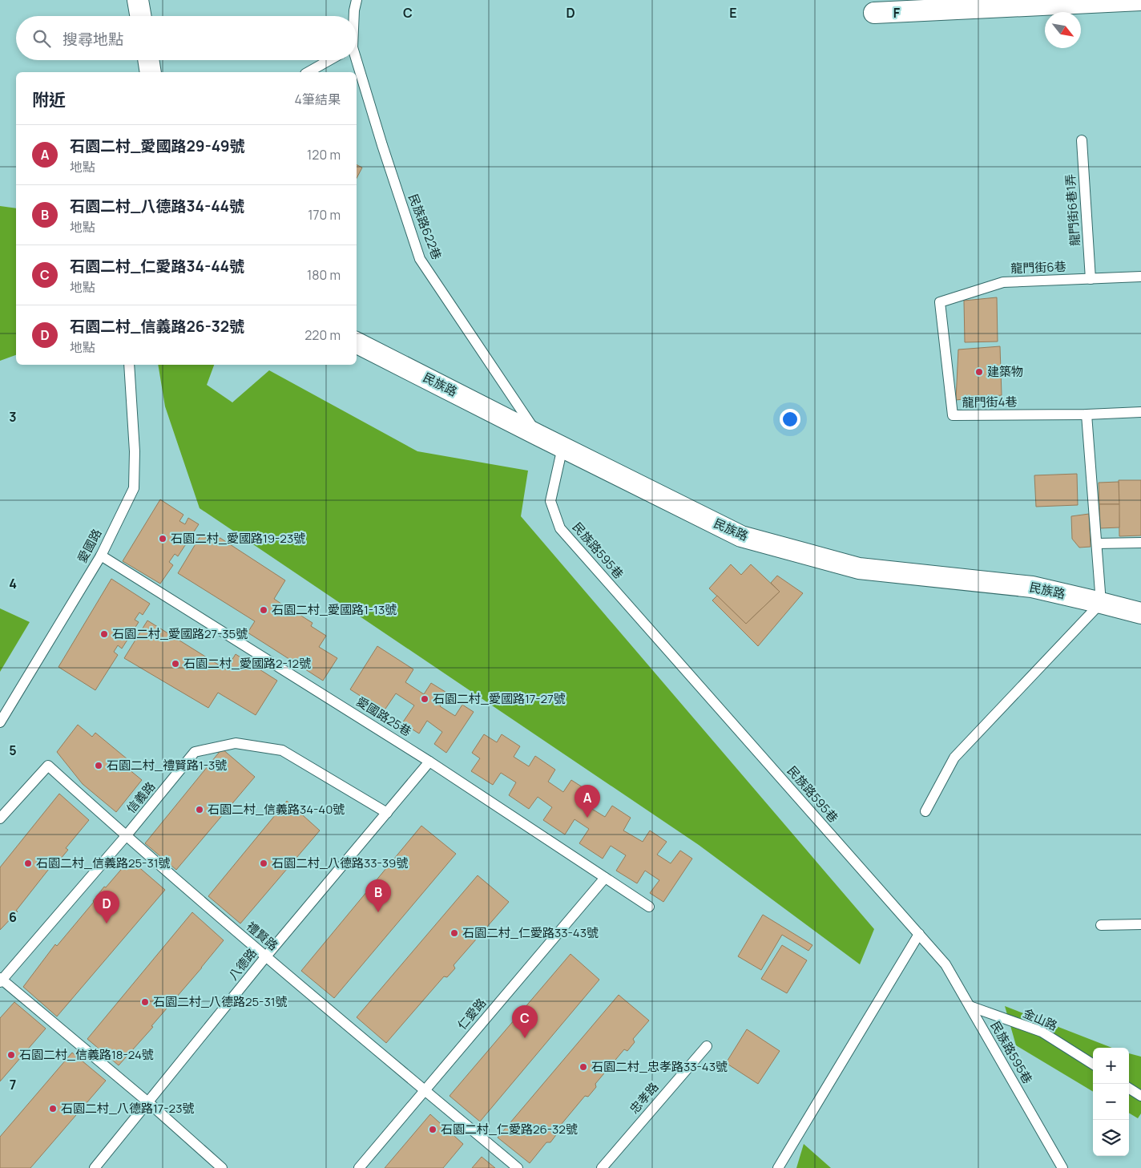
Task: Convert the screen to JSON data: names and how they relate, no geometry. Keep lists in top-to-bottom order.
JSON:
{
  "streets": {
    "street": ["民族路"],
    "lane": [
      "龍門街6巷1弄",
      "民族路622巷",
      "龍門街6巷",
      "龍門街4巷",
      "愛國路",
      "民族路595巷",
      "愛國路25巷",
      "信義路",
      "禮賢路",
      "八德路",
      "仁愛路",
      "金山路",
      "忠孝路"
    ]
  },
  "crossings": [
    ["龍門街6巷1弄", "龍門街6巷"],
    ["民族路622巷", "民族路"],
    ["龍門街6巷", "龍門街4巷"],
    ["民族路", "民族路595巷"],
    ["愛國路", "愛國路25巷"],
    ["民族路595巷", "金山路"],
    ["愛國路25巷", "八德路"],
    ["愛國路25巷", "仁愛路"],
    ["信義路", "禮賢路"],
    ["信義路", "八德路"],
    ["禮賢路", "八德路"],
    ["禮賢路", "仁愛路"]
  ],
  "places": [
    "建築物",
    "石園二村_愛國路19-23號",
    "石園二村_愛國路1-13號",
    "石園二村_愛國路27-35號",
    "石園二村_愛國路2-12號",
    "石園二村_愛國路17-27號",
    "石園二村_禮賢路1-3號",
    "石園二村_信義路34-40號",
    "石園二村_信義路25-31號",
    "石園二村_八德路33-39號",
    "石園二村_仁愛路33-43號",
    "石園二村_八德路25-31號",
    "石園二村_信義路18-24號",
    "石園二村_忠孝路33-43號",
    "石園二村_八德路17-23號",
    "石園二村_仁愛路26-32號"
  ],
  "north": "bottom right",
  "page": {
    "search": "搜尋地點",
    "heading": ["附近", "4筆結果"],
    "list": [
      {
        "mark": "A",
        "name": "石園二村_愛國路29-49號",
        "note": "地點",
        "value": "120 m"
      },
      {
        "mark": "B",
        "name": "石園二村_八德路34-44號",
        "note": "地點",
        "value": "170 m"
      },
      {
        "mark": "C",
        "name": "石園二村_仁愛路34-44號",
        "note": "地點",
        "value": "180 m"
      },
      {
        "mark": "D",
        "name": "石園二村_信義路26-32號",
        "note": "地點",
        "value": "220 m"
      }
    ],
    "pins": [
      "A",
      "B",
      "D",
      "C"
    ],
    "map_buttons": ["+", "−"]
  },
  "grid": {
    "columns": [
      "C",
      "D",
      "E",
      "F"
    ],
    "rows": [
      "3",
      "4",
      "5",
      "6",
      "7"
    ]
  }
}
